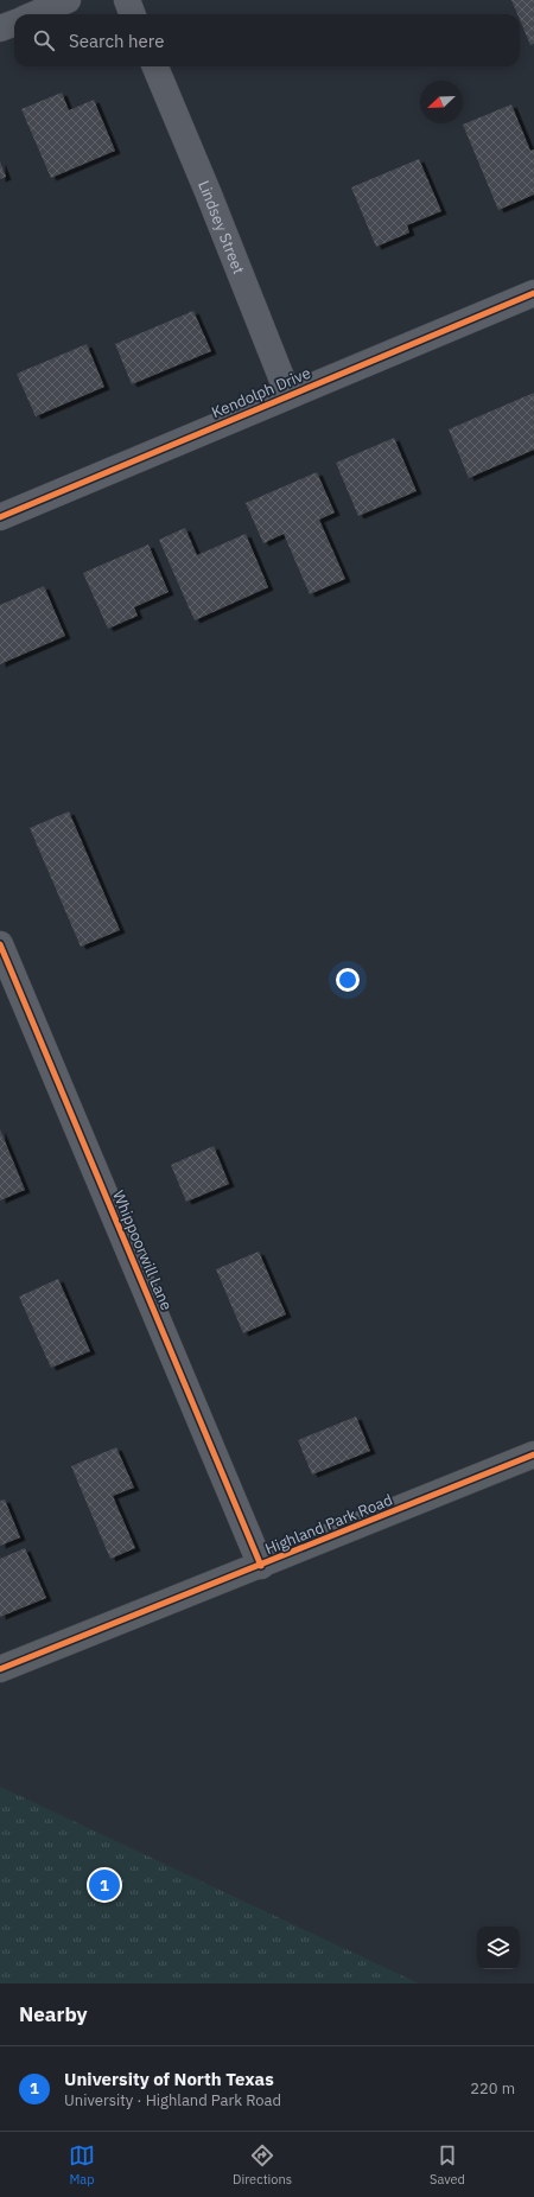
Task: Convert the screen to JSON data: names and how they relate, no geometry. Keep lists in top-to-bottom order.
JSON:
{
  "streets": {
    "street": [
      "Lindsey Street",
      "Kendolph Drive",
      "Whippoorwill Lane",
      "Highland Park Road"
    ]
  },
  "crossings": [
    ["Lindsey Street", "Kendolph Drive"],
    ["Whippoorwill Lane", "Highland Park Road"]
  ],
  "north": "bottom left",
  "page": {
    "search": "Search here",
    "pins": "1",
    "heading": "Nearby",
    "list": [
      {
        "mark": "1",
        "name": "University of North Texas",
        "note": "University · Highland Park Road",
        "value": "220 m"
      }
    ],
    "nav": ["Map", "Directions", "Saved"]
  }
}
